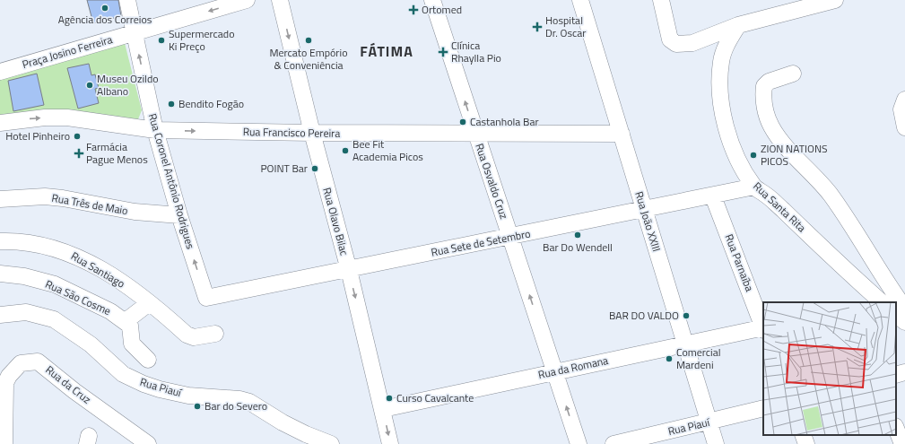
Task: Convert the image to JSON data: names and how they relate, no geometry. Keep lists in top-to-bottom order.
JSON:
{
  "streets": {
    "street": [
      "Praça Josino Ferreira",
      "Rua Francisco Pereira",
      "Rua Coronel Antônio Rodrigues",
      "Rua Osvaldo Cruz",
      "Rua Três de Maio",
      "Rua Santa Rita",
      "Rua Olavo Bilac",
      "Rua João XXIII",
      "Rua Sete de Setembro",
      "Rua Parnaíba",
      "Rua Santiago",
      "Rua São Cosme",
      "Rua da Romana",
      "Rua da Cruz",
      "Rua Piauí"
    ]
  },
  "crossings": [
    ["Praça Josino Ferreira", "Rua Coronel Antônio Rodrigues"],
    ["Rua Francisco Pereira", "Rua Coronel Antônio Rodrigues"],
    ["Rua Francisco Pereira", "Rua Osvaldo Cruz"],
    ["Rua Francisco Pereira", "Rua Olavo Bilac"],
    ["Rua Francisco Pereira", "Rua João XXIII"],
    ["Rua Coronel Antônio Rodrigues", "Rua Três de Maio"],
    ["Rua Coronel Antônio Rodrigues", "Rua Sete de Setembro"],
    ["Rua Osvaldo Cruz", "Rua Sete de Setembro"],
    ["Rua Osvaldo Cruz", "Rua da Romana"],
    ["Rua Santa Rita", "Rua Sete de Setembro"],
    ["Rua Olavo Bilac", "Rua Sete de Setembro"],
    ["Rua Olavo Bilac", "Rua da Romana"],
    ["Rua João XXIII", "Rua Sete de Setembro"],
    ["Rua João XXIII", "Rua da Romana"],
    ["Rua João XXIII", "Rua Piauí"],
    ["Rua Sete de Setembro", "Rua Parnaíba"]
  ],
  "one_way": [
    "Praça Josino Ferreira",
    "Rua Coronel Antônio Rodrigues",
    "Rua Osvaldo Cruz",
    "Rua Olavo Bilac"
  ],
  "districts": ["FÁTIMA"],
  "places": {
    "other": [
      "Agência dos Correios",
      "Supermercado Ki Preço",
      "Mercato Empório & Conveniência",
      "Museu Ozildo Albano",
      "Bendito Fogão",
      "Castanhola Bar",
      "Hotel Pinheiro",
      "Bee Fit Academia Picos",
      "ZION NATIONS PICOS",
      "POINT Bar",
      "Bar Do Wendell",
      "BAR DO VALDO",
      "Comercial Mardeni",
      "Curso Cavalcante",
      "Bar do Severo"
    ],
    "health": [
      "Ortomed",
      "Hospital Dr. Oscar",
      "Clínica Rhaylla Pio",
      "Farmácia Pague Menos"
    ]
  }
}
